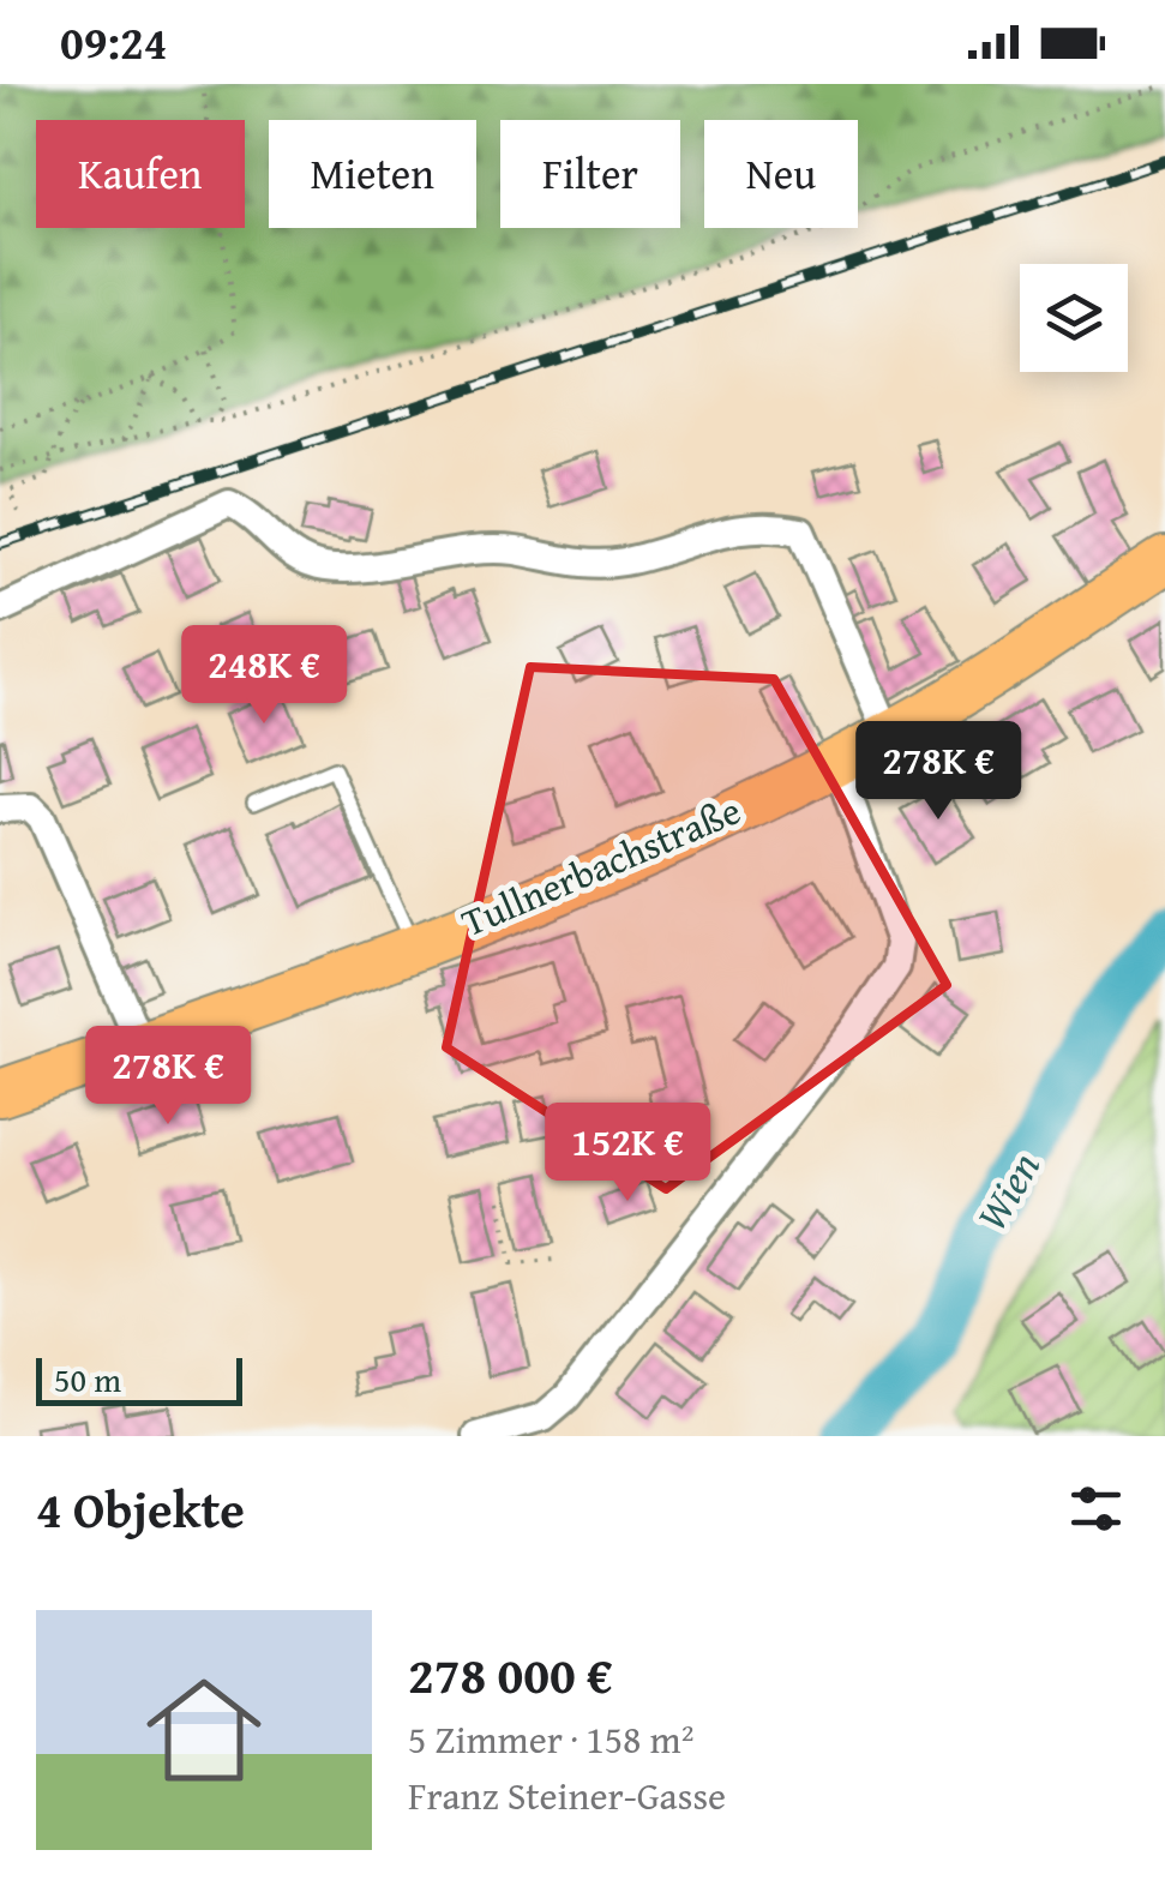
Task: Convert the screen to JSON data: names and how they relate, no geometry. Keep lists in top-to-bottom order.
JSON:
{
  "streets": {
    "main road": ["Tullnerbachstraße"]
  },
  "water": ["Wien"],
  "scale_bar": "50 m",
  "page": {
    "status": "09:24",
    "chip": [
      "Kaufen",
      "Mieten",
      "Filter",
      "Neu"
    ],
    "price": [
      "248K €",
      "278K €",
      "278K €",
      "152K €"
    ],
    "scale": "50 m",
    "heading": "4 Objekte",
    "list": [
      {
        "name": "278 000 €",
        "note": "5 Zimmer · 158 m² · Franz Steiner-Gasse"
      }
    ]
  }
}
